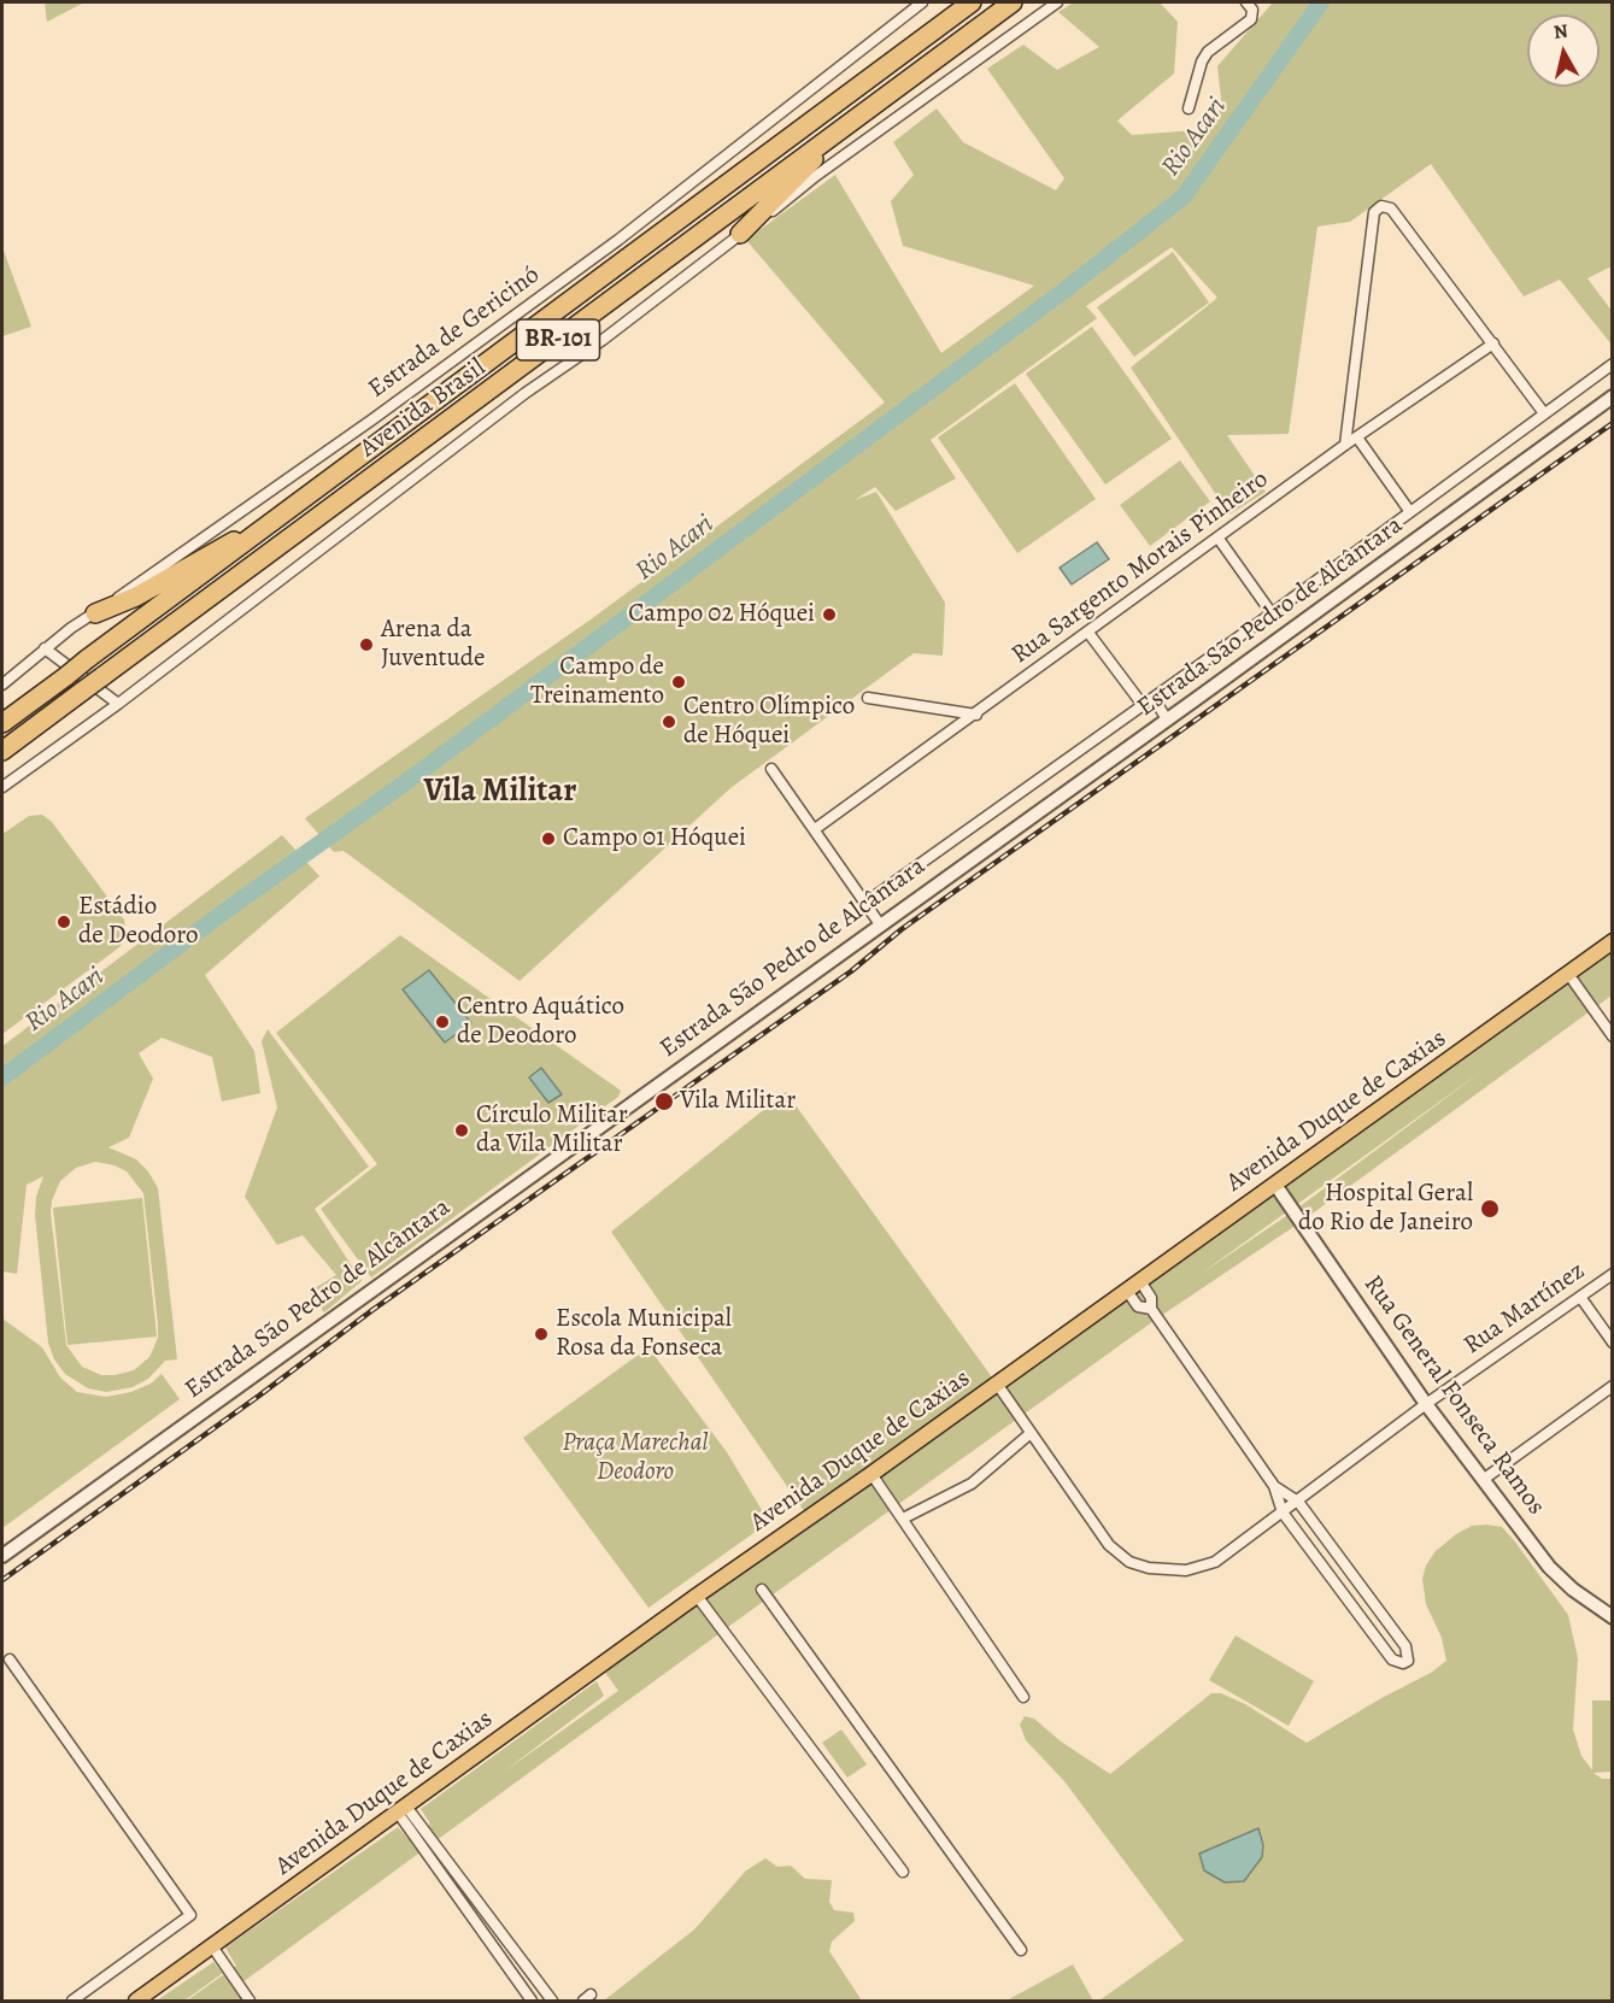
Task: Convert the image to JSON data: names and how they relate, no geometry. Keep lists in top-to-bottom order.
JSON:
{
  "streets": {
    "highway": ["BR-101", "Avenida Brasil"],
    "main road": ["Avenida Duque de Caxias"],
    "street": [
      "Estrada de Gericinó",
      "Rua Sargento Morais Pinheiro",
      "Estrada São Pedro de Alcântara",
      "Rua Martínez",
      "Rua General Fonseca Ramos"
    ]
  },
  "crossings": [
    ["Avenida Duque de Caxias", "Rua Martínez"],
    ["Avenida Duque de Caxias", "Rua General Fonseca Ramos"],
    ["Rua Martínez", "Rua General Fonseca Ramos"]
  ],
  "districts": ["Vila Militar"],
  "water": ["Rio Acari"],
  "parks": ["Praça Marechal Deodoro"],
  "places": [
    "Campo 02 Hóquei",
    "Arena da Juventude",
    "Campo de Treinamento",
    "Centro Olímpico de Hóquei",
    "Campo 01 Hóquei",
    "Estádio de Deodoro",
    "Centro Aquático de Deodoro",
    "Vila Militar",
    "Círculo Militar da Vila Militar",
    "Hospital Geral do Rio de Janeiro",
    "Escola Municipal Rosa da Fonseca"
  ],
  "north": "top"
}
